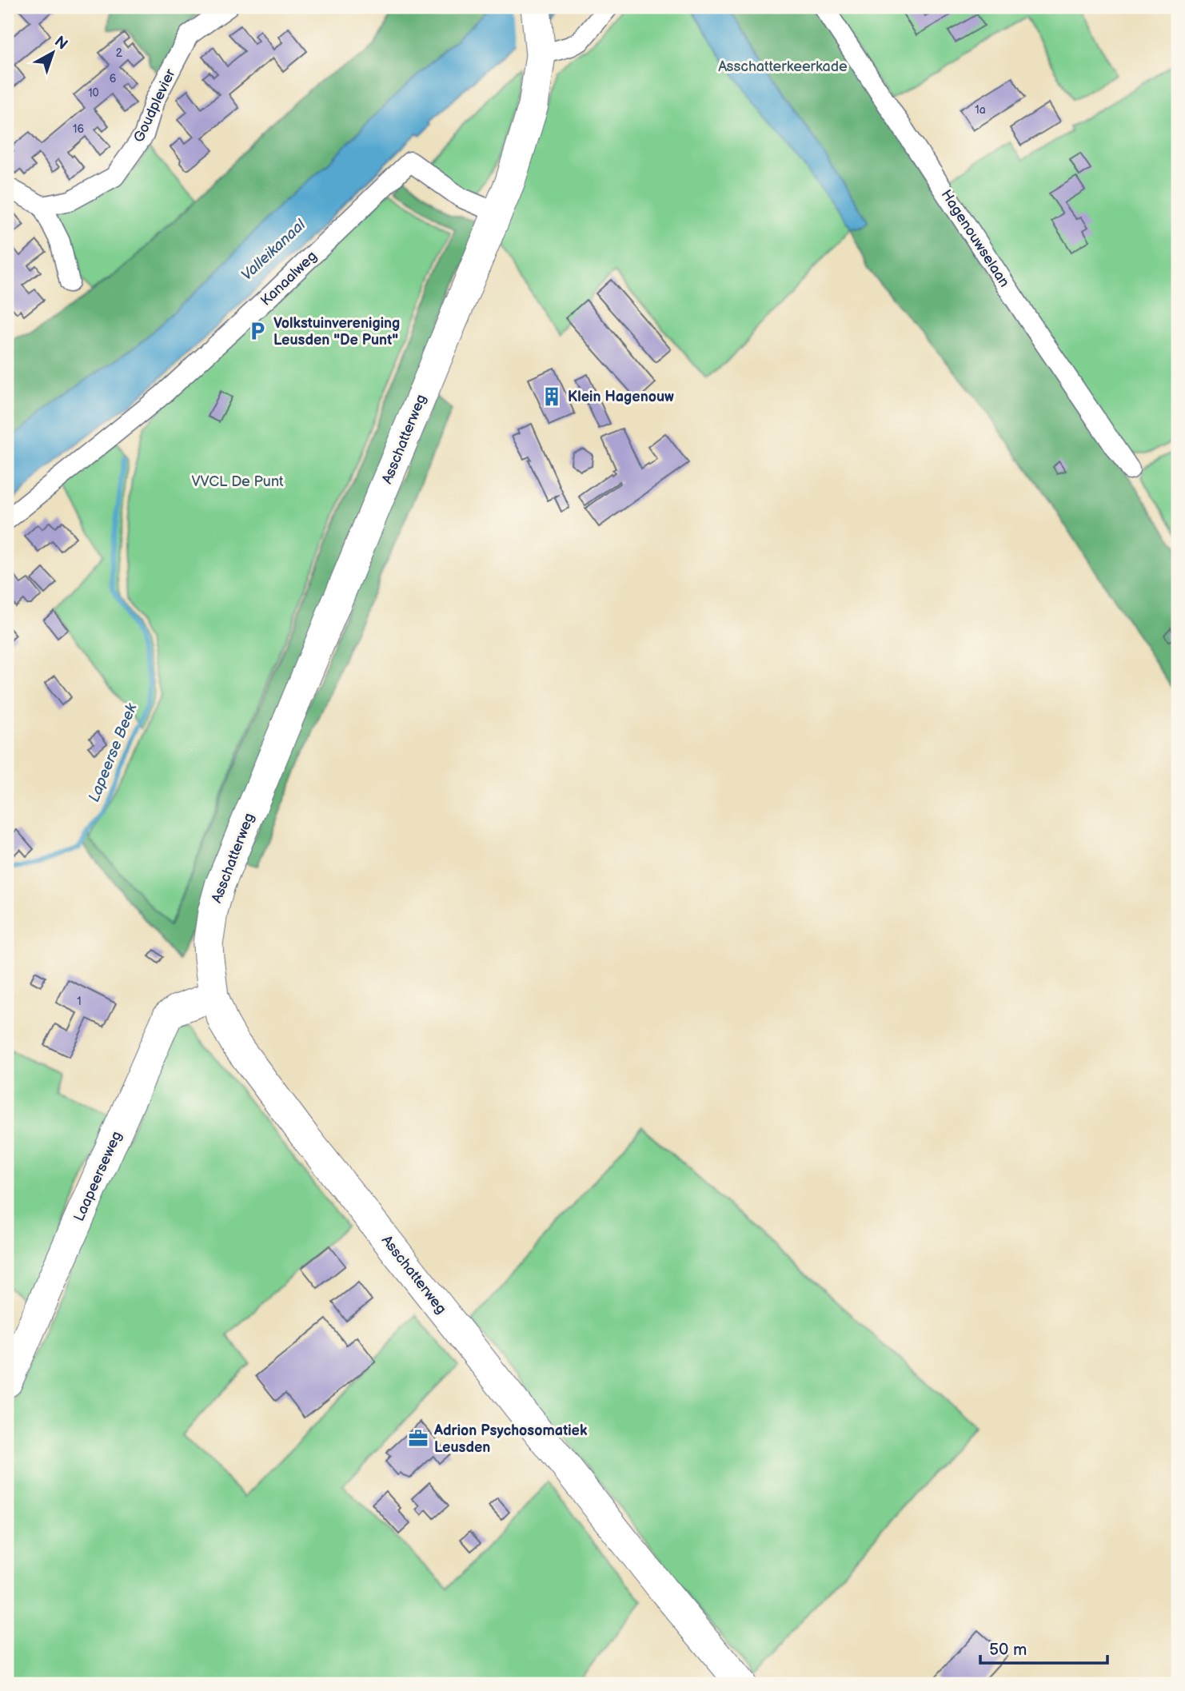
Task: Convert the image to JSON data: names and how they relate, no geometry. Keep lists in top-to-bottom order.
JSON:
{
  "streets": {
    "street": [
      "Goudplevier",
      "Hagenouwselaan",
      "Kanaalweg",
      "Asschatterweg",
      "Laapeerseweg"
    ]
  },
  "crossings": [
    ["Kanaalweg", "Asschatterweg"],
    ["Asschatterweg", "Laapeerseweg"]
  ],
  "water": ["Valleikanaal", "Lapeerse Beek"],
  "parks": ["Asschatterkeerkade", "VVCL De Punt"],
  "places": {
    "parking": ["Volkstuinvereniging Leusden \"De Punt\""],
    "building": ["Klein Hagenouw"],
    "office": ["Adrion Psychosomatiek Leusden"]
  },
  "house_numbers": [
    "2",
    "6",
    "10",
    "1a",
    "16",
    "1"
  ],
  "scale_bar": "50 m",
  "north": "top right"
}
